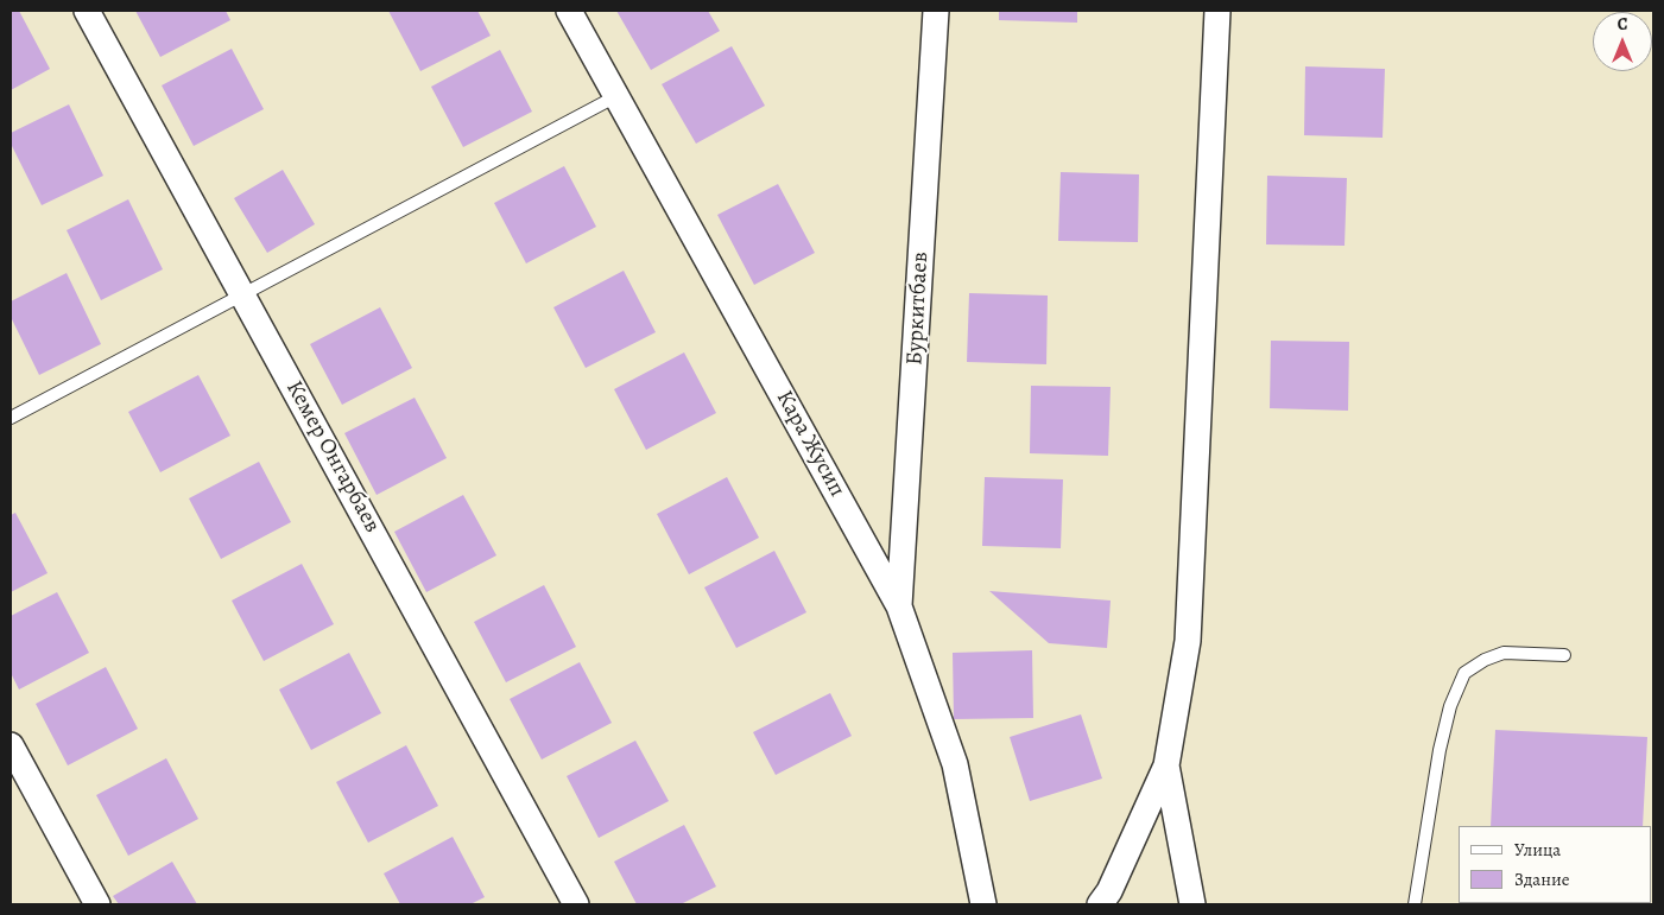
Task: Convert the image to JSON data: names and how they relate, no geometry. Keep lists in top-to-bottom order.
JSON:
{
  "streets": {
    "street": ["Буркитбаев", "Кара Жусип", "Кемер Онгарбаев"]
  },
  "crossings": [
    ["Буркитбаев", "Кара Жусип"]
  ],
  "legend": ["Улица", "Здание"],
  "north": "top"
}
